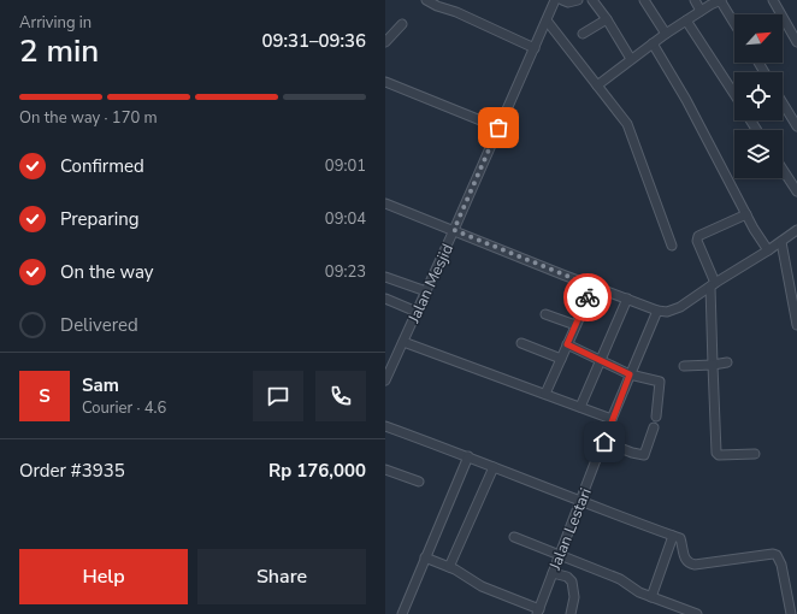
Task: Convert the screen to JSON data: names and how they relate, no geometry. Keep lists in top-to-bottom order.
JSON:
{
  "streets": {
    "street": ["Jalan Mesjid", "Jalan Lestari"]
  },
  "north": "top right",
  "page": {
    "heading": ["2 min", "Arriving in", "09:31–09:36"],
    "panel": [
      "Sam",
      "Courier · 4.6",
      "Order #3935",
      "Rp 176,000"
    ],
    "bar": "On the way · 170 m",
    "list": [
      ["Confirmed", "09:01"],
      ["Preparing", "09:04"],
      ["On the way", "09:23"],
      "Delivered"
    ],
    "round": "S",
    "buttons": ["Help", "Share"]
  }
}
